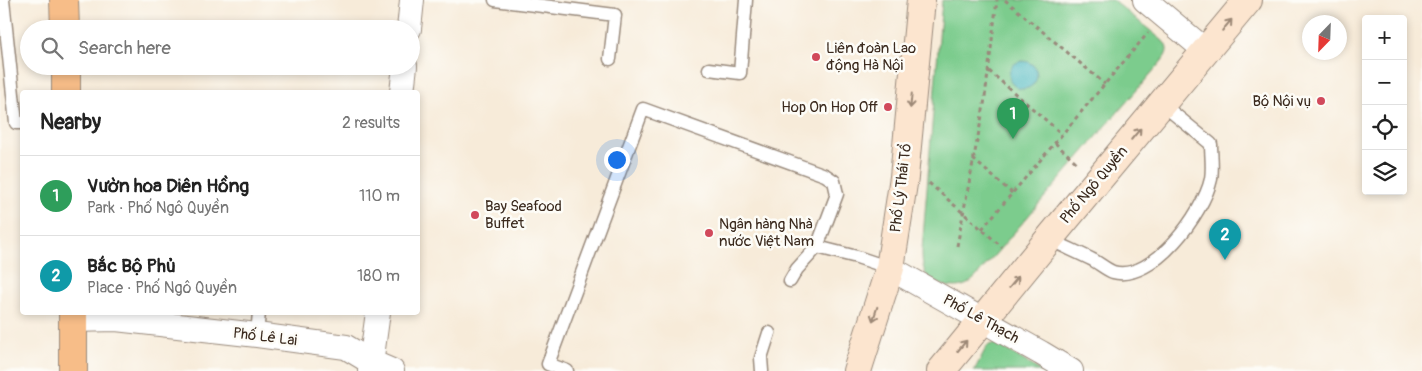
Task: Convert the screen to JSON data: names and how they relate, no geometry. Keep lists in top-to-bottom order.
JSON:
{
  "streets": {
    "street": [
      "Phố Ngô Quyền",
      "Phố Lý Thái Tổ",
      "Phố Lê Thạch",
      "Phố Lê Lai"
    ]
  },
  "crossings": [
    ["Phố Ngô Quyền", "Phố Lê Thạch"],
    ["Phố Lý Thái Tổ", "Phố Lê Thạch"]
  ],
  "one_way": ["Phố Ngô Quyền", "Phố Lý Thái Tổ"],
  "places": [
    "Liên đoàn Lao động Hà Nội",
    "Bộ Nội vụ",
    "Hop On Hop Off",
    "Bay Seafood Buffet",
    "Ngân hàng Nhà nước Việt Nam"
  ],
  "north": "bottom left",
  "page": {
    "map_buttons": ["+", "−"],
    "search": "Search here",
    "heading": ["Nearby", "2 results"],
    "pins": ["1", "2"],
    "list": [
      {
        "mark": "1",
        "name": "Vườn hoa Diên Hồng",
        "note": "Park · Phố Ngô Quyền",
        "value": "110 m"
      },
      {
        "mark": "2",
        "name": "Bắc Bộ Phủ",
        "note": "Place · Phố Ngô Quyền",
        "value": "180 m"
      }
    ]
  }
}
